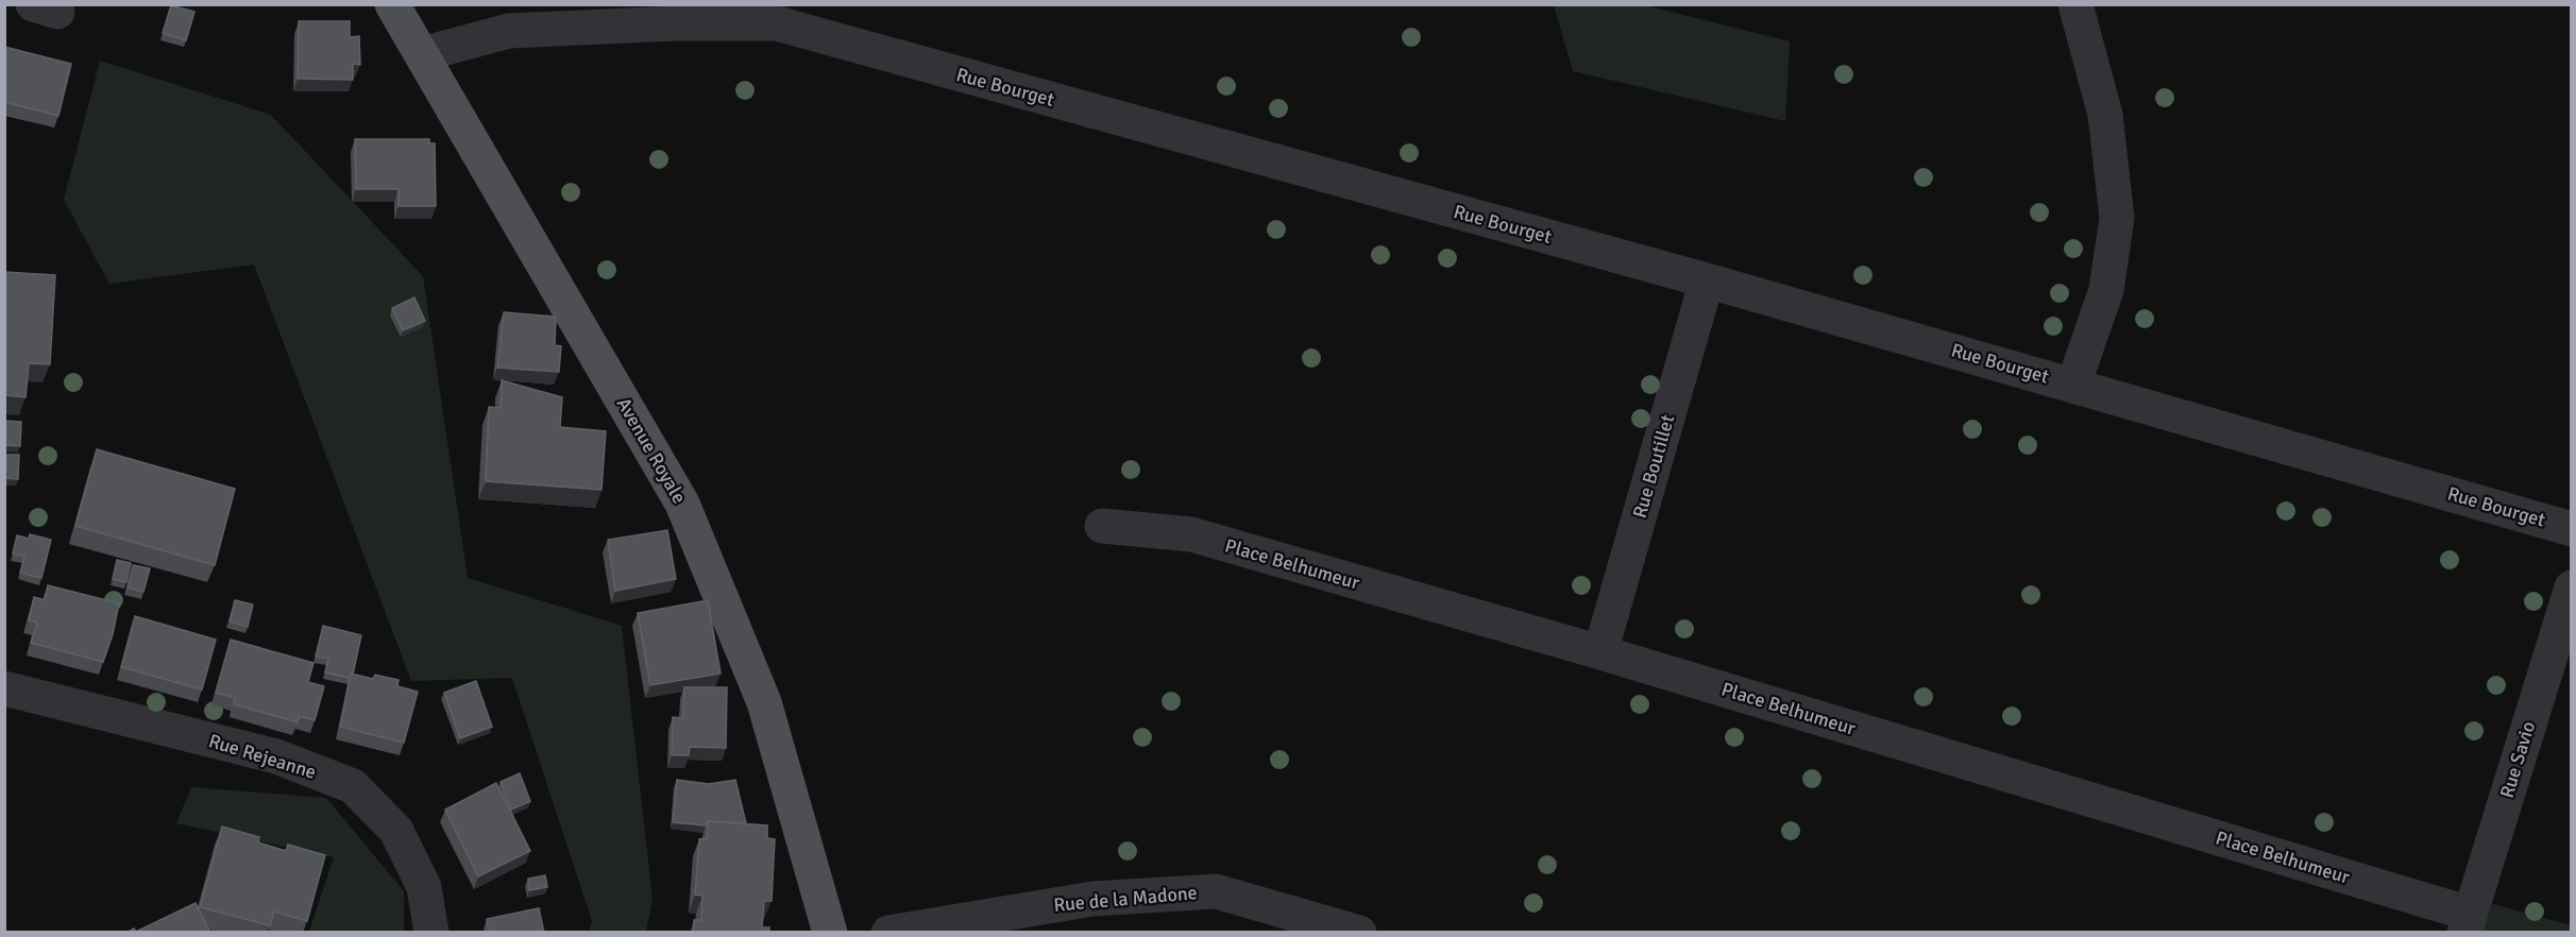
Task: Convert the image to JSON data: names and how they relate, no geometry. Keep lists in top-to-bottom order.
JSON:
{
  "streets": {
    "main road": ["Avenue Royale"],
    "street": [
      "Rue Bourget",
      "Rue Boutillet",
      "Place Belhumeur",
      "Rue Rejeanne",
      "Rue Savio",
      "Rue de la Madone"
    ]
  },
  "crossings": [
    ["Rue Bourget", "Avenue Royale"],
    ["Rue Bourget", "Rue Boutillet"],
    ["Rue Boutillet", "Place Belhumeur"],
    ["Place Belhumeur", "Rue Savio"]
  ]
}
